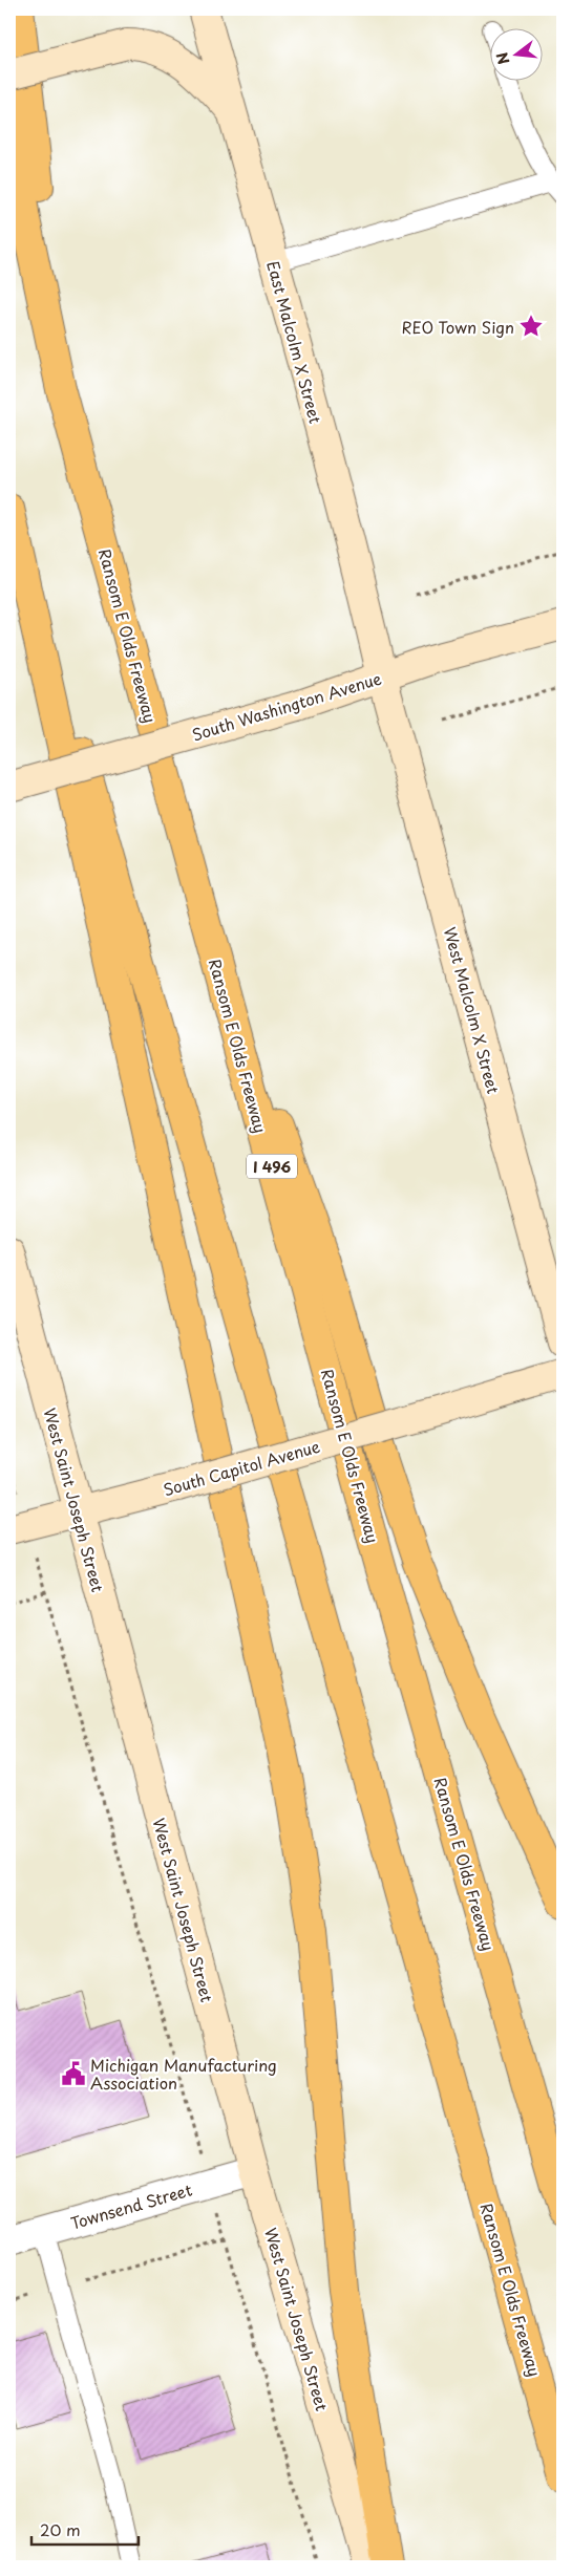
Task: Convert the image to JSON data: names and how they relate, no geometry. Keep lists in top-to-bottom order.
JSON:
{
  "streets": {
    "highway": ["Ransom E Olds Freeway", "I 496"],
    "main road": [
      "East Malcolm X Street",
      "South Washington Avenue",
      "West Malcolm X Street",
      "South Capitol Avenue",
      "West Saint Joseph Street"
    ],
    "street": ["Townsend Street"]
  },
  "crossings": [
    ["East Malcolm X Street", "South Washington Avenue"],
    ["East Malcolm X Street", "West Malcolm X Street"],
    ["South Washington Avenue", "West Malcolm X Street"],
    ["South Capitol Avenue", "West Saint Joseph Street"],
    ["West Saint Joseph Street", "Townsend Street"]
  ],
  "places": {
    "place": ["REO Town Sign"],
    "public building": ["Michigan Manufacturing Association"]
  },
  "scale_bar": "20 m",
  "north": "left"
}
